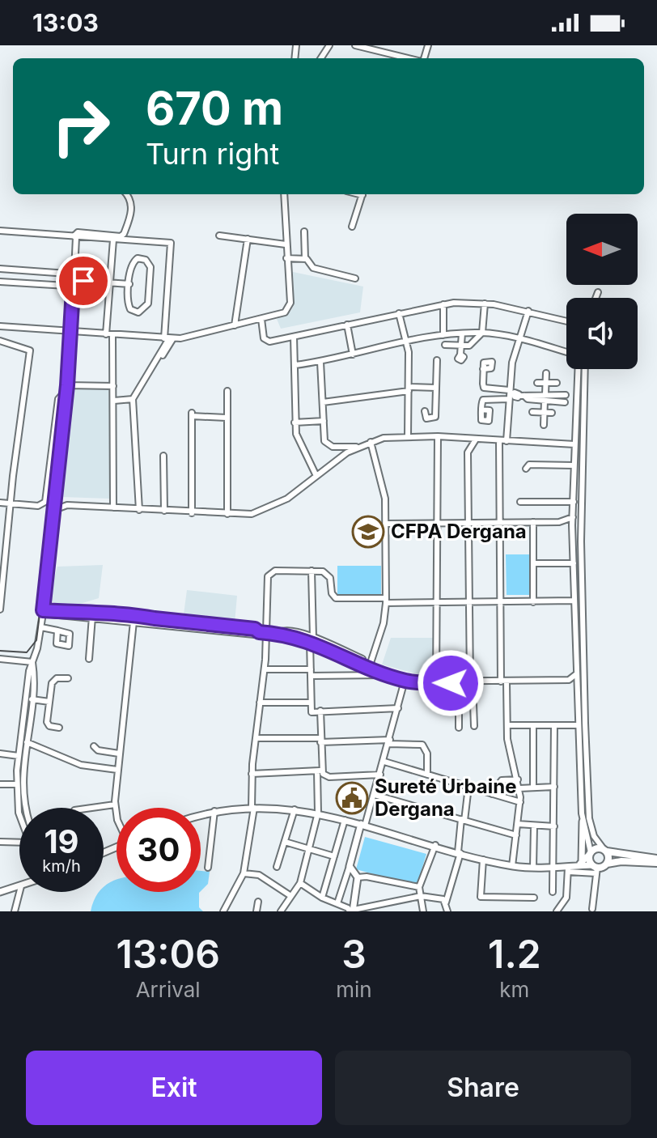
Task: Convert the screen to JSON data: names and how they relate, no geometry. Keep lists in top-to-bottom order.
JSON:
{
  "places": {
    "school or university": ["CFPA Dergana"],
    "public building": ["Sureté Urbaine Dergana"]
  },
  "north": "left",
  "page": {
    "status": "13:03",
    "turn": ["670 m", "Turn right"],
    "speed": "19 km/h",
    "limit": "30",
    "eta": [
      "13:06",
      "Arrival",
      "3",
      "min",
      "1.2",
      "km"
    ],
    "buttons": ["Exit", "Share"]
  }
}
